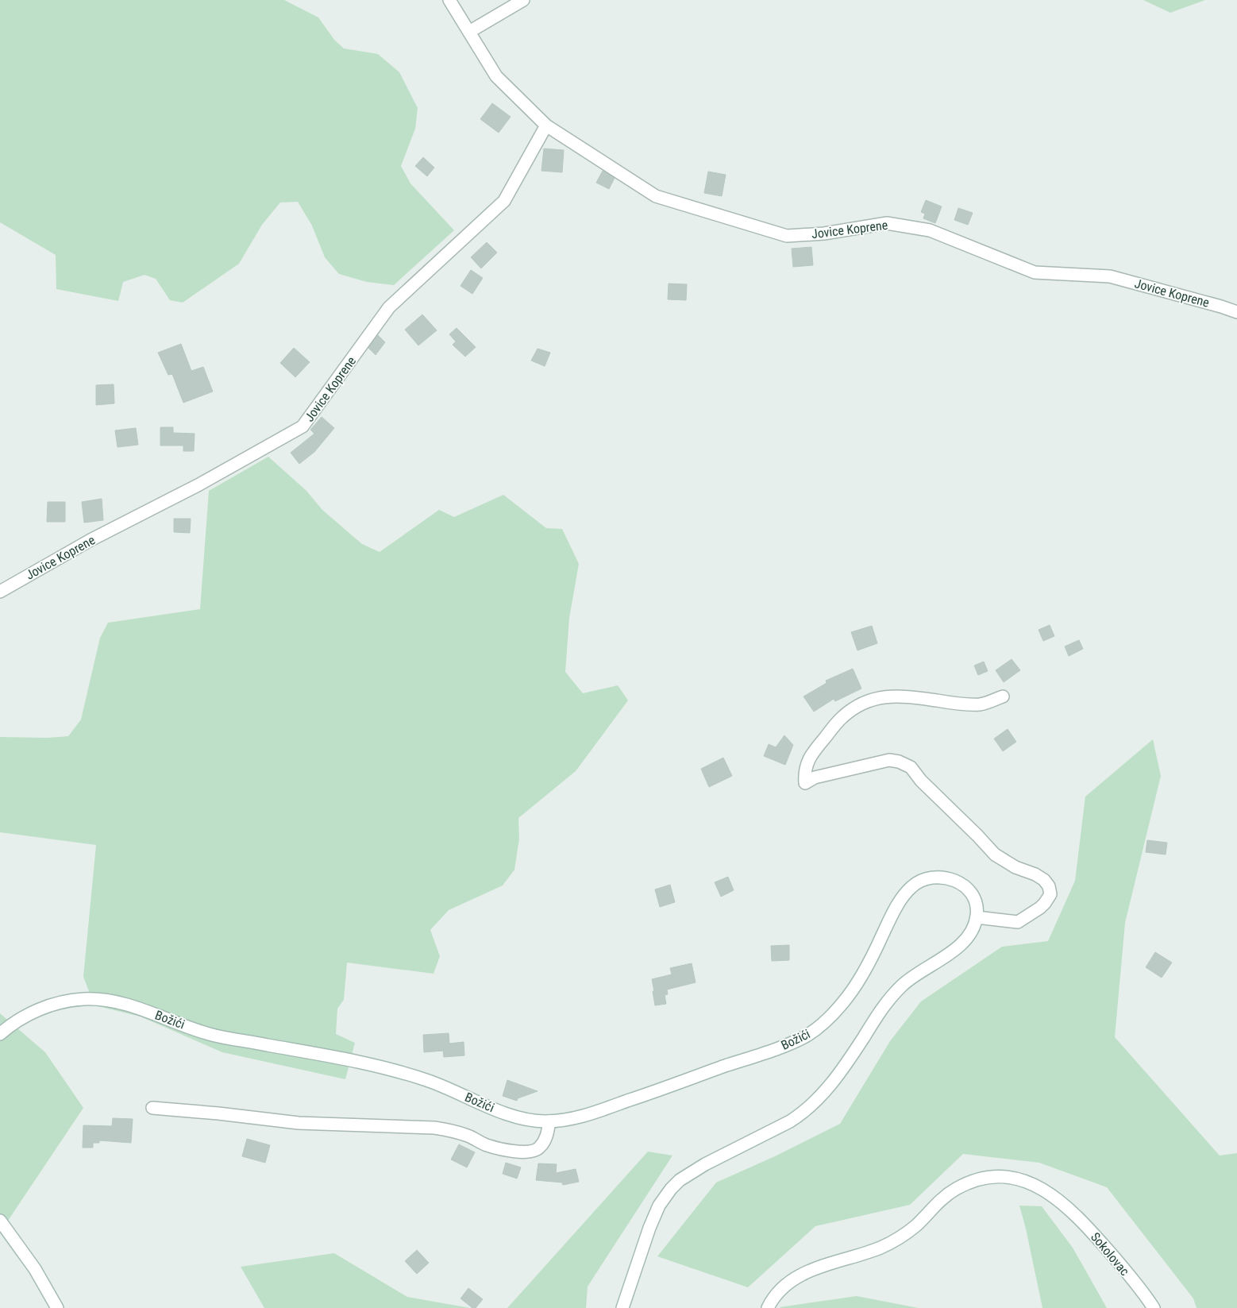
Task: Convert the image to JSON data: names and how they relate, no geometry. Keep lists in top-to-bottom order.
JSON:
{
  "streets": {
    "street": ["Jovice Koprene", "Božići", "Sokolovac"]
  }
}
